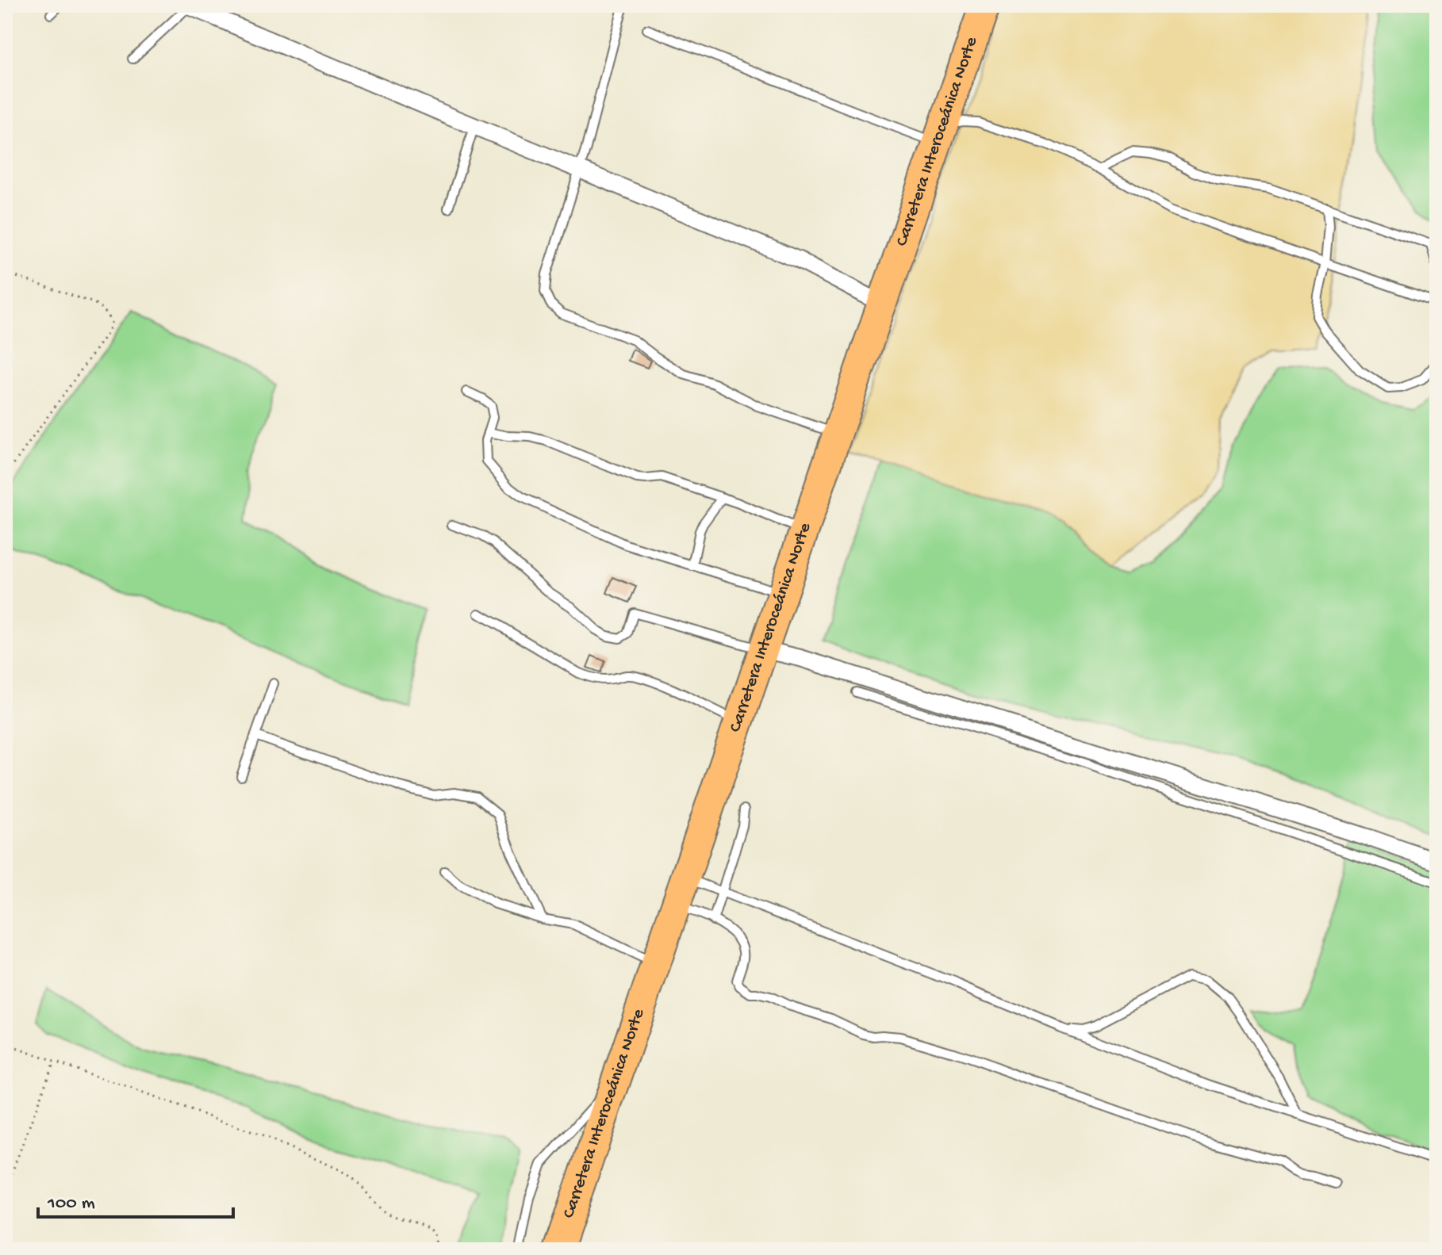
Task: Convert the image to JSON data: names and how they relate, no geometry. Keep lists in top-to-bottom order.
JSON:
{
  "streets": {
    "highway": ["Carretera Interoceánica Norte"]
  },
  "scale_bar": "100 m"
}
